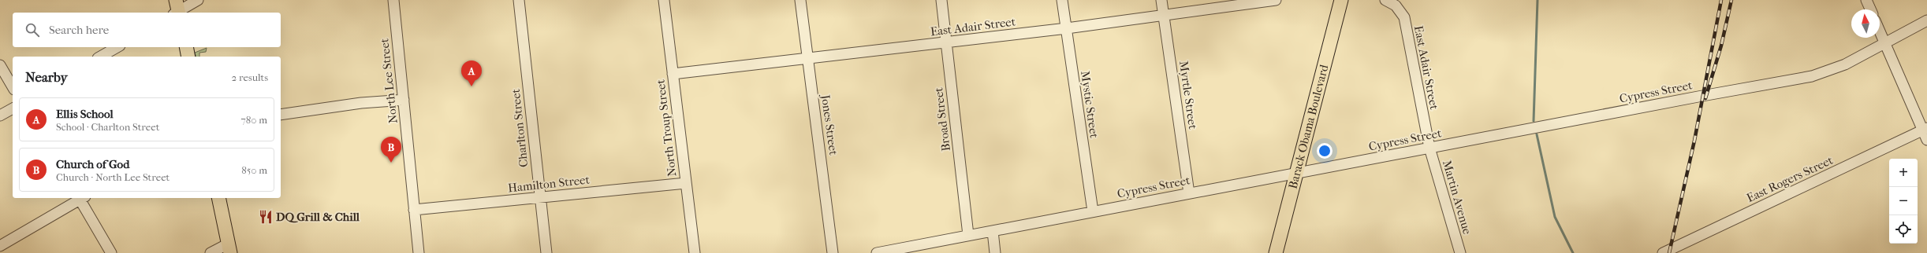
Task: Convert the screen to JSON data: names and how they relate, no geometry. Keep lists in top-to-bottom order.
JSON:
{
  "streets": {
    "main road": ["Barack Obama Boulevard"],
    "street": [
      "East Adair Street",
      "North Lee Street",
      "Cypress Street",
      "Myrtle Street",
      "Mystic Street",
      "Broad Street",
      "Jones Street",
      "Charlton Street",
      "North Troup Street",
      "East Rogers Street",
      "Hamilton Street",
      "Martin Avenue"
    ]
  },
  "crossings": [
    ["East Adair Street", "Cypress Street"],
    ["East Adair Street", "Myrtle Street"],
    ["East Adair Street", "Mystic Street"],
    ["East Adair Street", "Broad Street"],
    ["East Adair Street", "Jones Street"],
    ["East Adair Street", "North Troup Street"],
    ["East Adair Street", "Martin Avenue"],
    ["North Lee Street", "Hamilton Street"],
    ["Cypress Street", "Myrtle Street"],
    ["Cypress Street", "Mystic Street"],
    ["Cypress Street", "Broad Street"],
    ["Cypress Street", "Barack Obama Boulevard"],
    ["Cypress Street", "Martin Avenue"],
    ["Charlton Street", "Hamilton Street"],
    ["North Troup Street", "Hamilton Street"]
  ],
  "places": {
    "restaurant": ["DQ Grill & Chill"]
  },
  "north": "top",
  "page": {
    "search": "Search here",
    "heading": ["Nearby", "2 results"],
    "pins": ["A", "B"],
    "list": [
      {
        "mark": "A",
        "name": "Ellis School",
        "note": "School · Charlton Street",
        "value": "780 m"
      },
      {
        "mark": "B",
        "name": "Church of God",
        "note": "Church · North Lee Street",
        "value": "850 m"
      }
    ],
    "map_buttons": ["+", "−"]
  }
}
